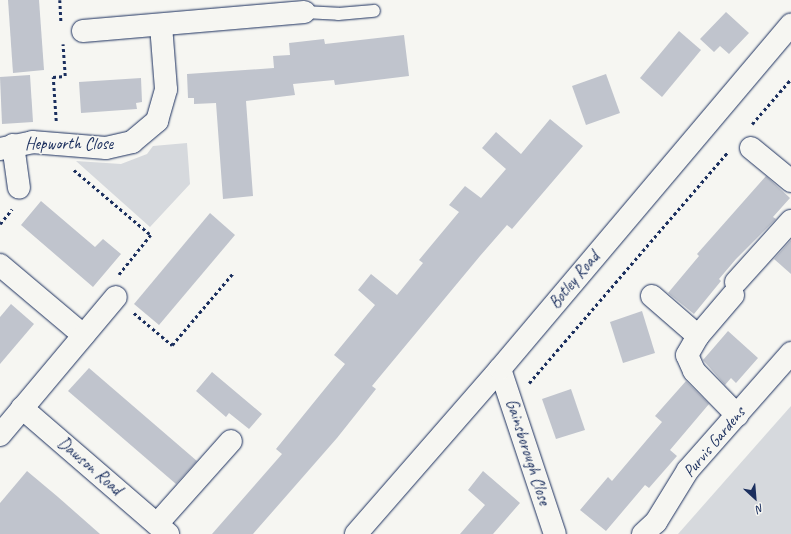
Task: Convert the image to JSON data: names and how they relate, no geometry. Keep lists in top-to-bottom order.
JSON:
{
  "streets": {
    "street": [
      "Hepworth Close",
      "Botley Road",
      "Purvis Gardens",
      "Gainsborough Close",
      "Dawson Road"
    ]
  },
  "crossings": [
    ["Botley Road", "Gainsborough Close"]
  ],
  "north": "bottom right"
}
